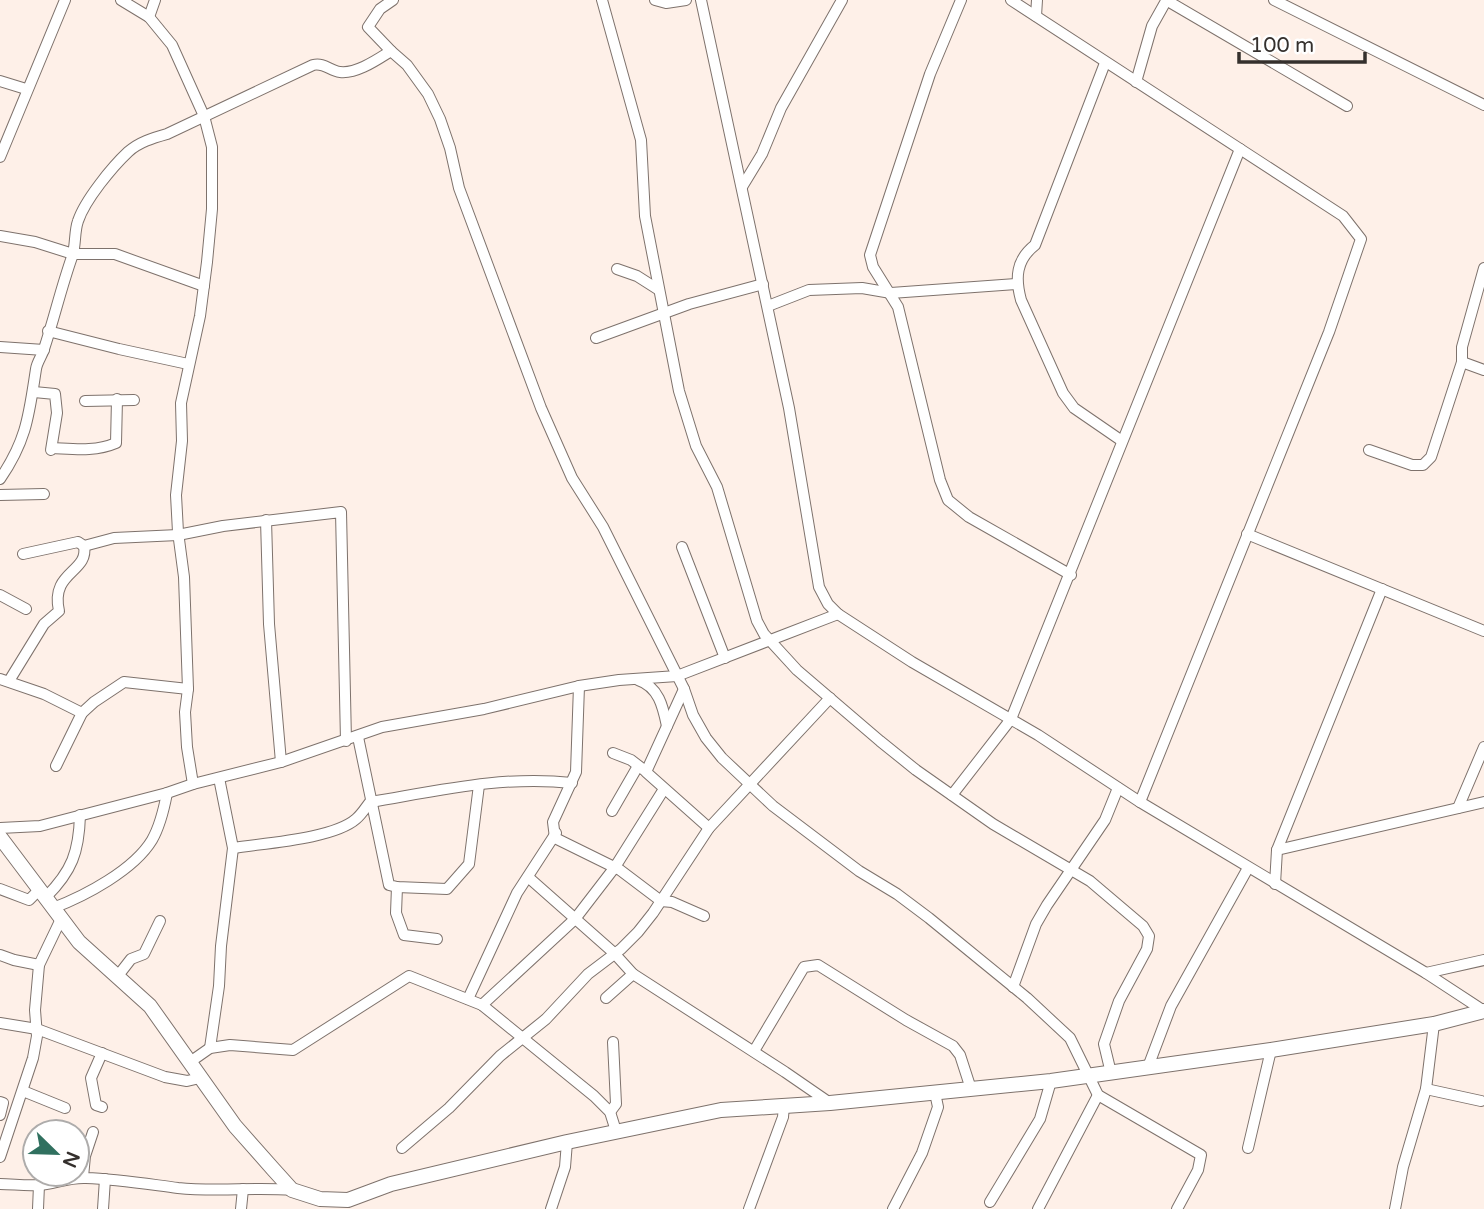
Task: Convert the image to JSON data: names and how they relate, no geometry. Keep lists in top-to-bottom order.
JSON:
{
  "scale_bar": "100 m",
  "north": "bottom right"
}
